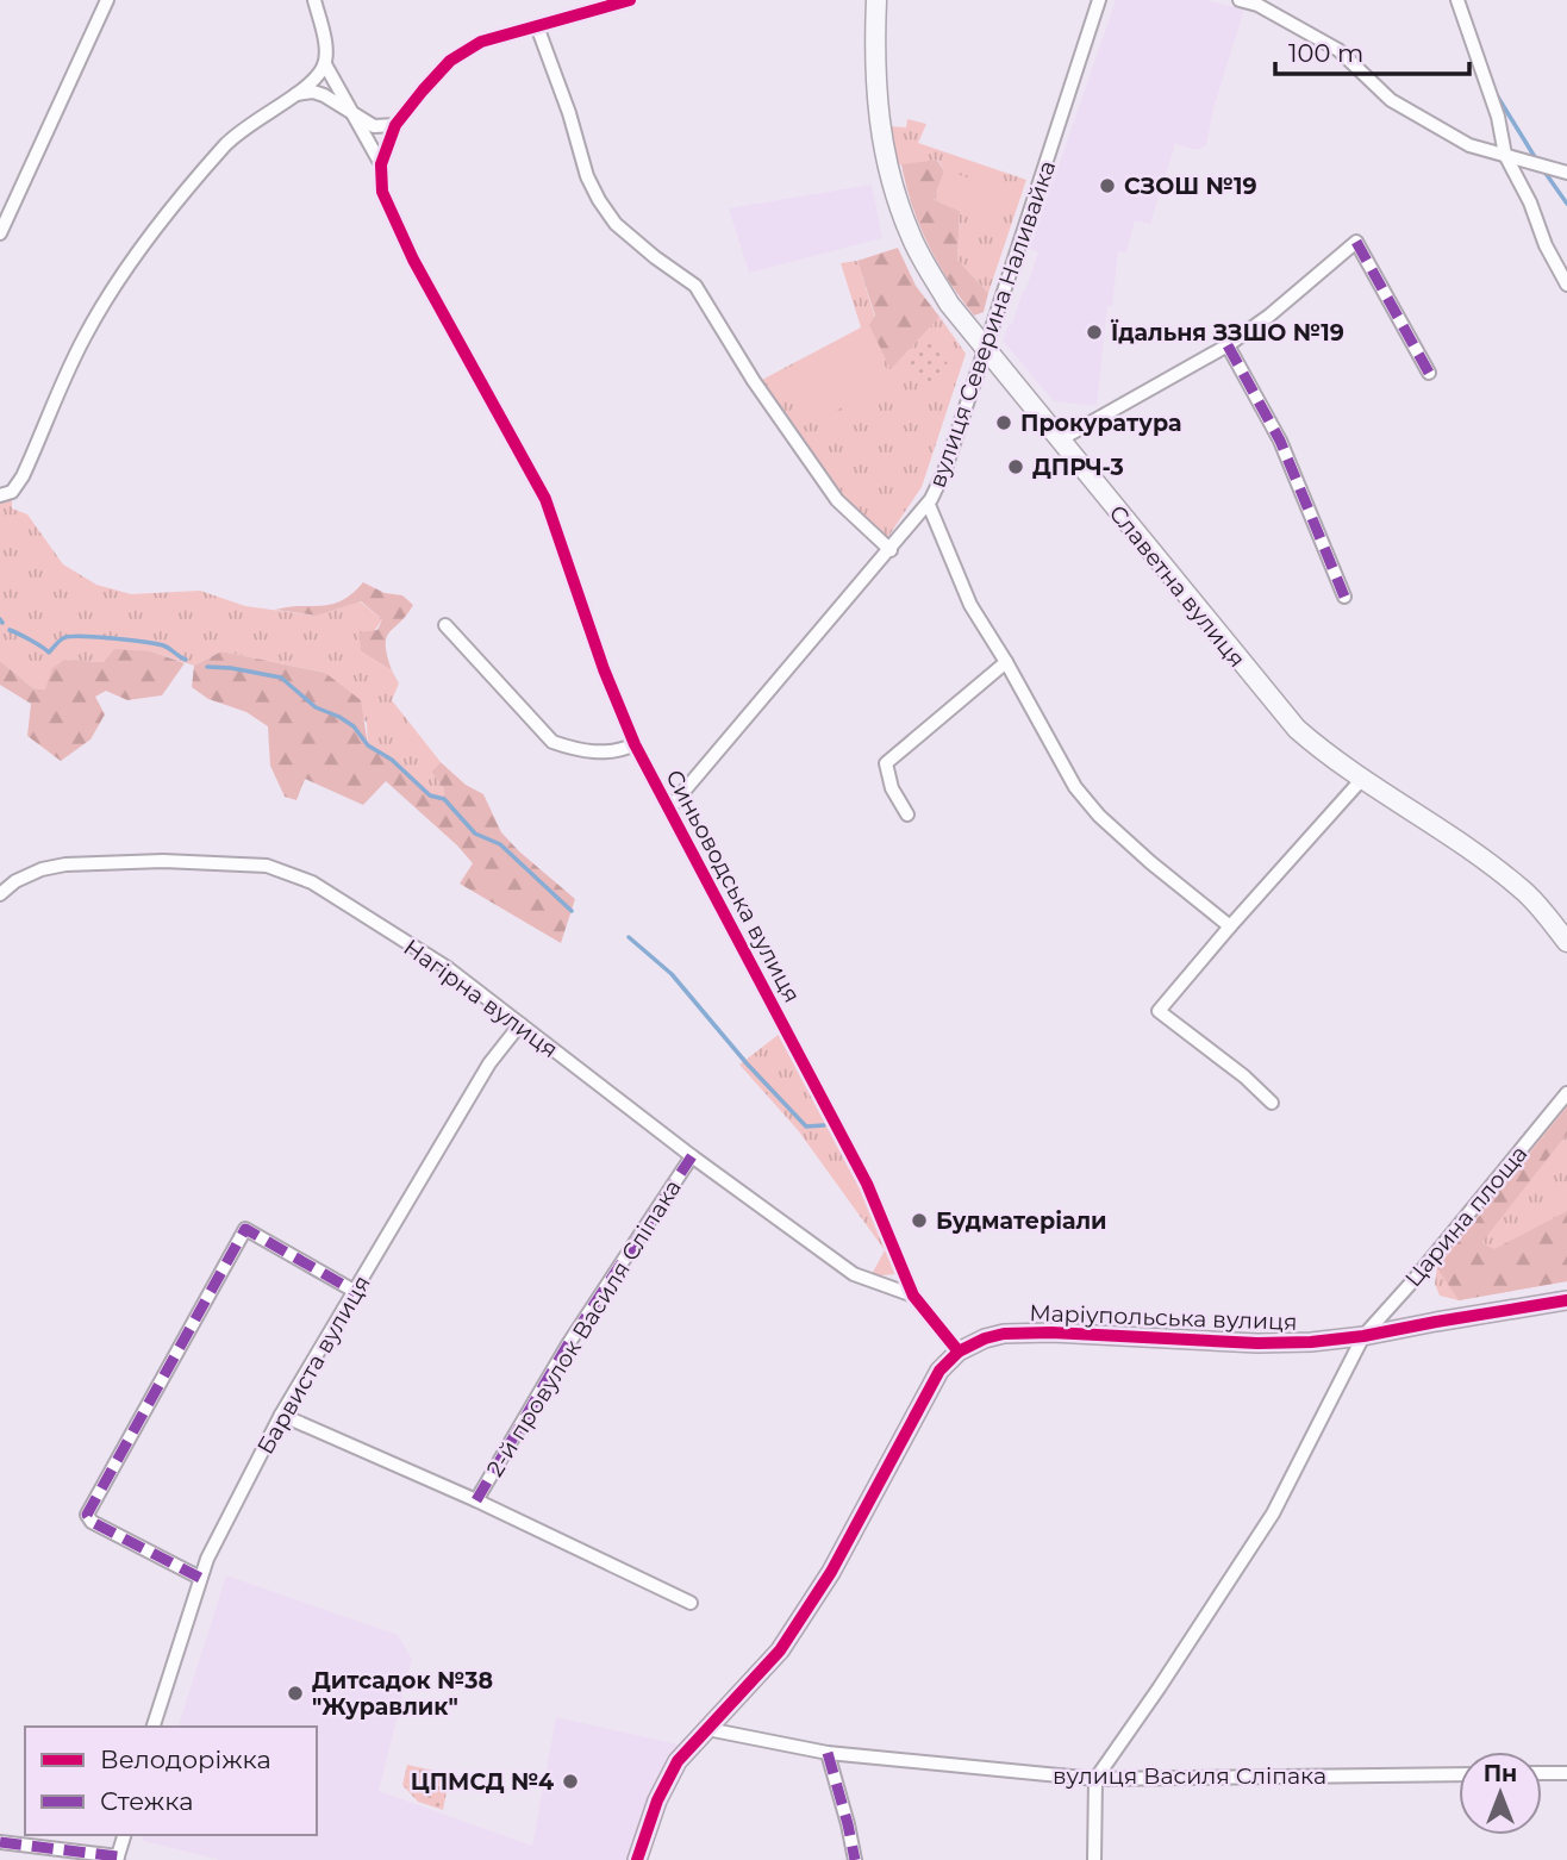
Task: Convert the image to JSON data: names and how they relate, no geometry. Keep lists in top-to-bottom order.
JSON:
{
  "streets": {
    "main road": ["Славетна вулиця"],
    "street": [
      "вулиця Северина Наливайка",
      "Синьоводська вулиця",
      "Нагірна вулиця",
      "Царина площа",
      "Маріупольська вулиця",
      "2-й провулок Василя Сліпака",
      "Барвиста вулиця",
      "вулиця Василя Сліпака"
    ]
  },
  "crossings": [
    ["вулиця Северина Наливайка", "Славетна вулиця"],
    ["вулиця Северина Наливайка", "Синьоводська вулиця"],
    ["Синьоводська вулиця", "Нагірна вулиця"],
    ["Синьоводська вулиця", "Маріупольська вулиця"],
    ["Нагірна вулиця", "2-й провулок Василя Сліпака"],
    ["Нагірна вулиця", "Барвиста вулиця"],
    ["Царина площа", "Маріупольська вулиця"],
    ["Царина площа", "вулиця Василя Сліпака"],
    ["2-й провулок Василя Сліпака", "Барвиста вулиця"]
  ],
  "places": [
    "СЗОШ №19",
    "Їдальня ЗЗШО №19",
    "Прокуратура",
    "ДПРЧ-3",
    "Будматеріали",
    "Дитсадок №38 \"Журавлик\"",
    "ЦПМСД №4"
  ],
  "legend": ["Велодоріжка", "Стежка"],
  "scale_bar": "100 m",
  "north": "top"
}
